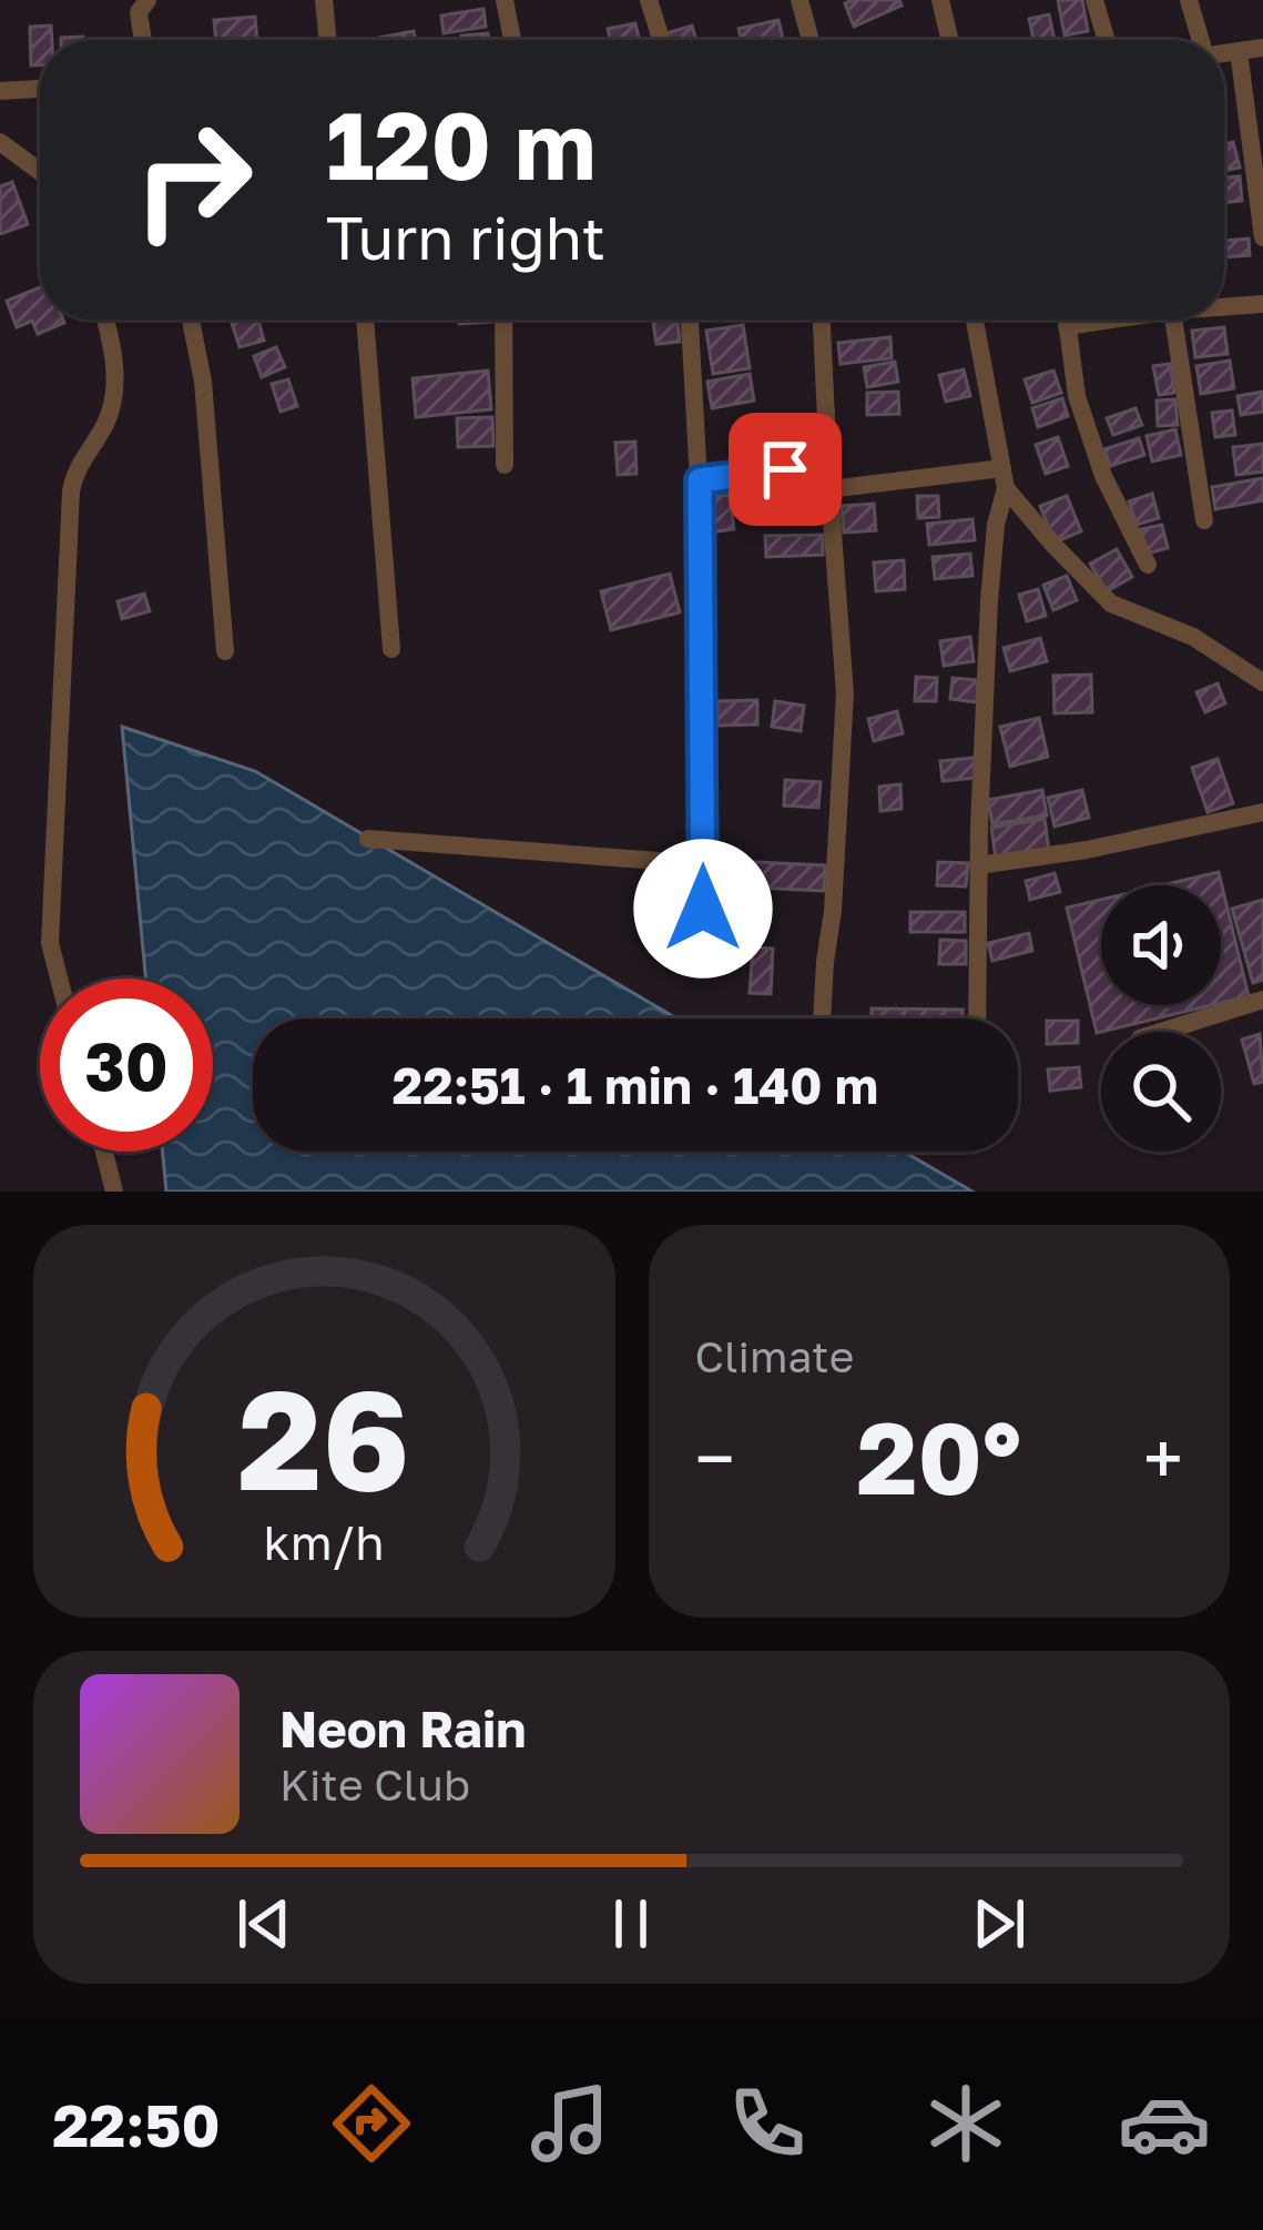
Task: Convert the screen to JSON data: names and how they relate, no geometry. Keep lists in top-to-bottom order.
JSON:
{
  "page": {
    "turn": ["120 m", "Turn right"],
    "limit": "30",
    "trip": "22:51 · 1 min · 140 m",
    "tile": "Climate",
    "heat": ["−", "20°", "+"],
    "song": ["Neon Rain", "Kite Club"],
    "tabs": "22:50",
    "gauge": ["26", "km/h"]
  }
}
